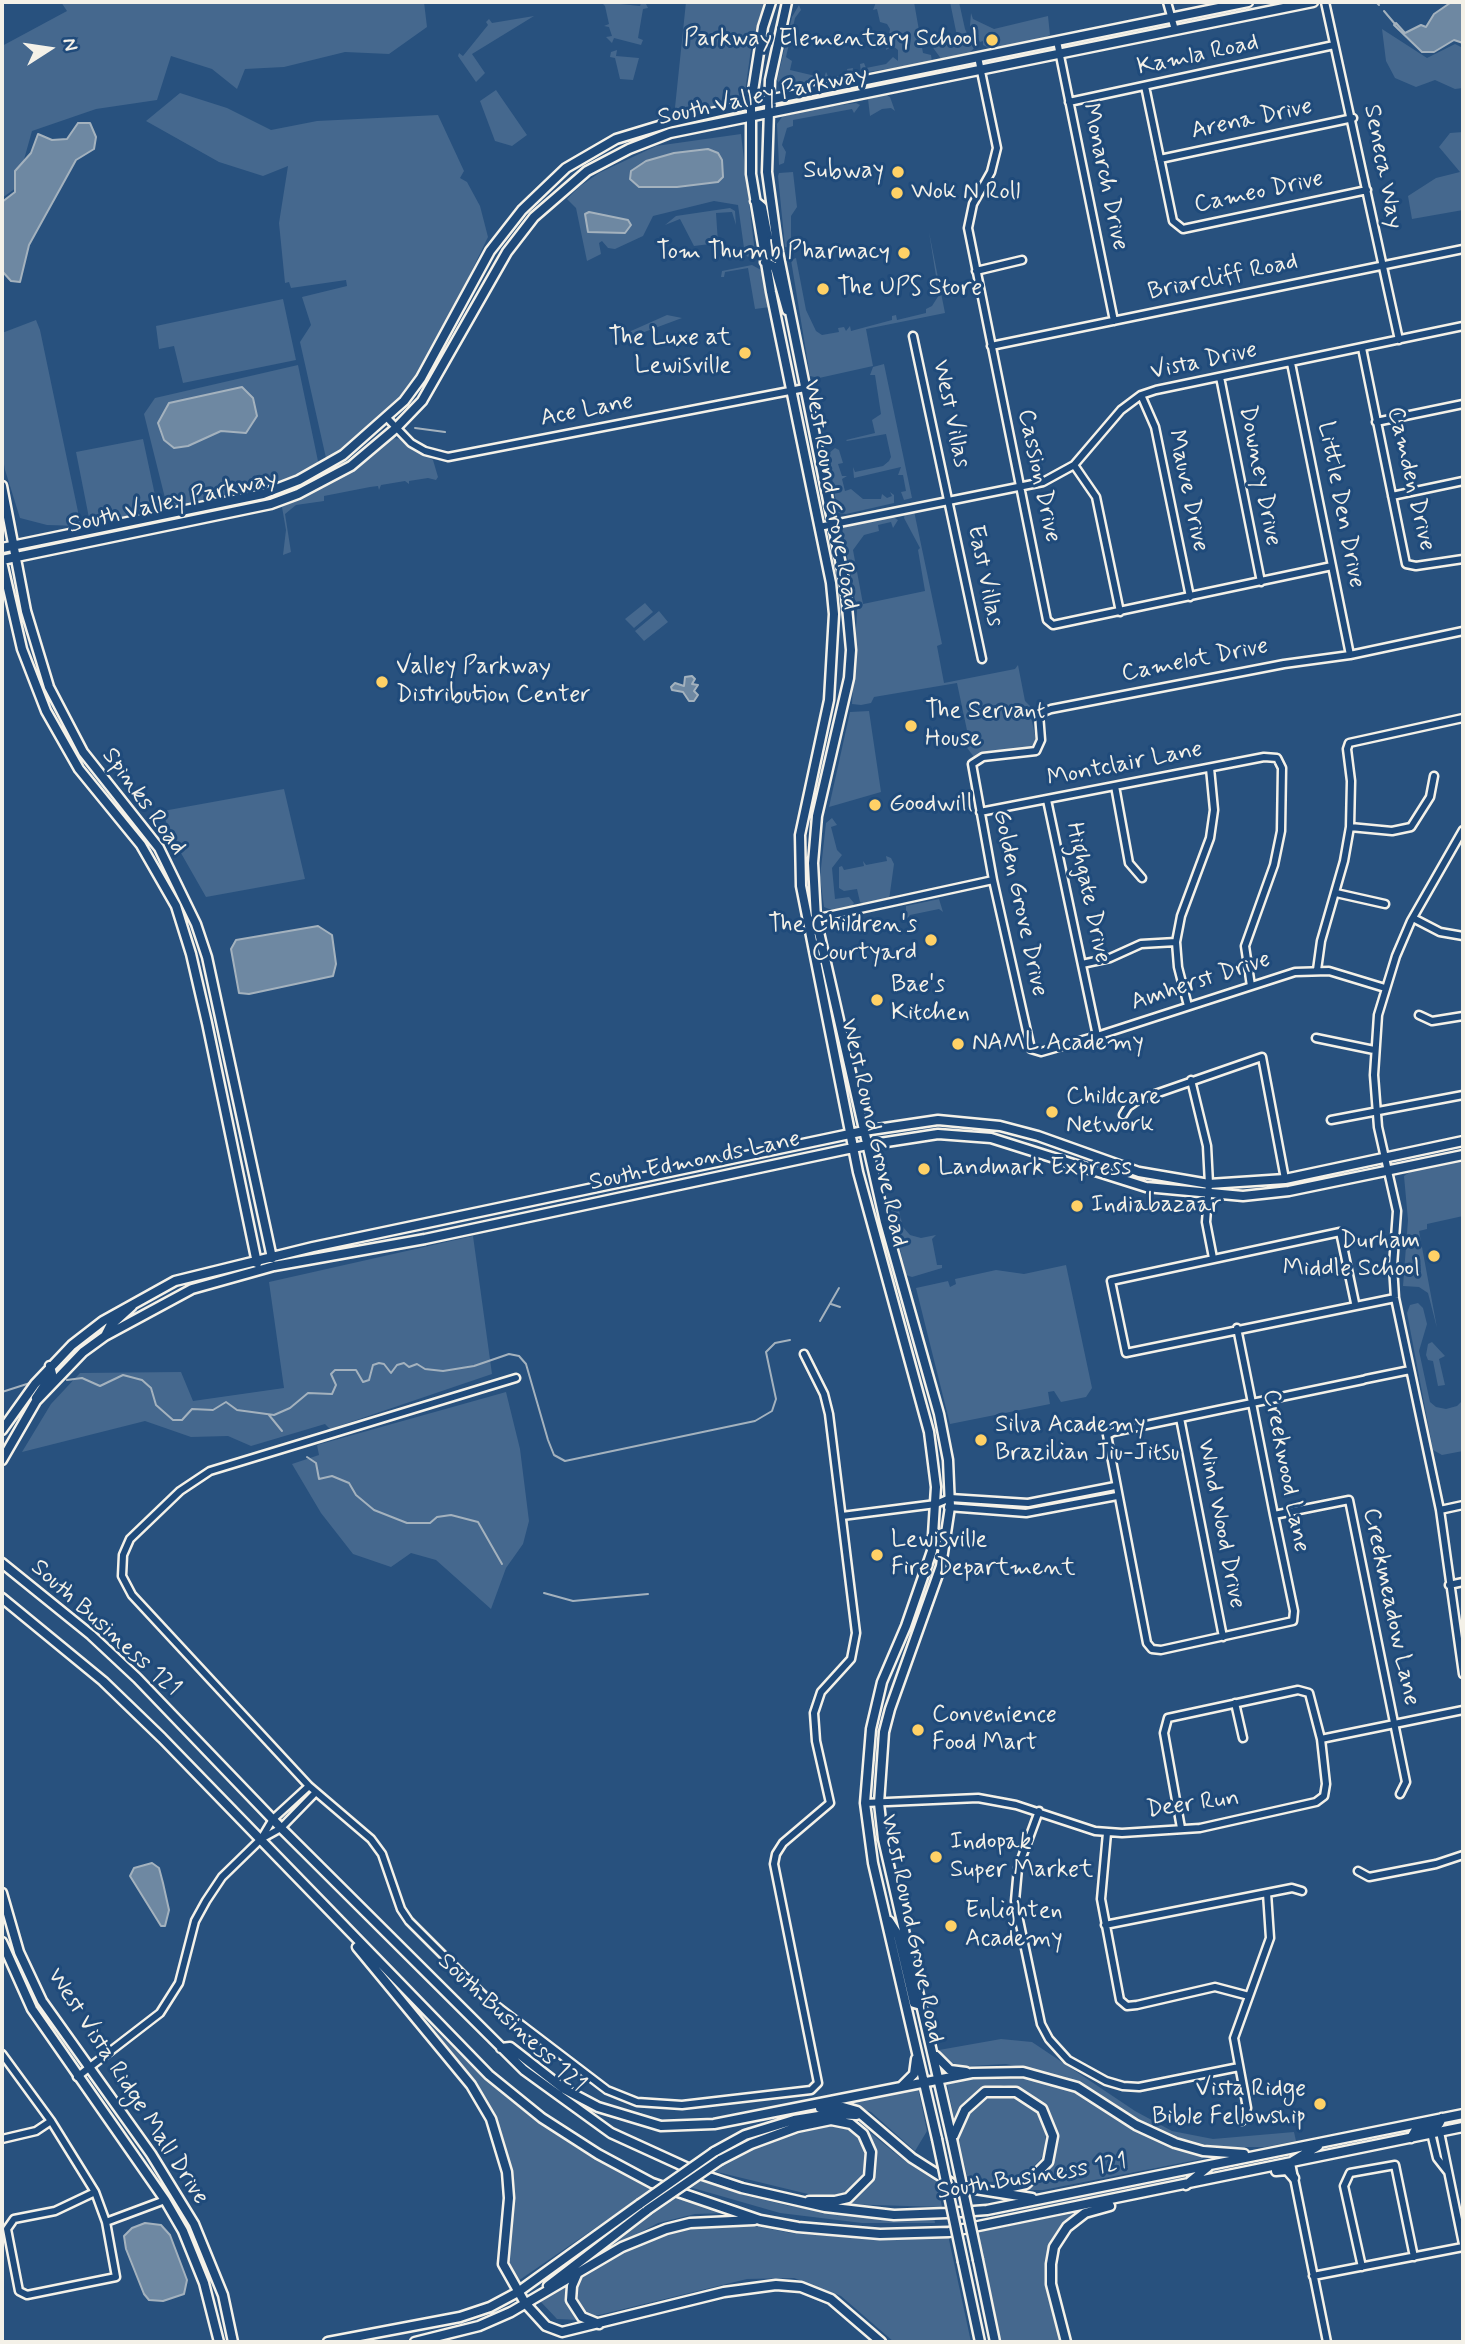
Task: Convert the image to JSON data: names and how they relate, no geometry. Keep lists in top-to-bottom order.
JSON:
{
  "streets": {
    "main road": [
      "South Valley Parkway",
      "West Round Grove Road",
      "Spinks Road",
      "South Edmonds Lane",
      "South Business 121",
      "West Vista Ridge Mall Drive"
    ],
    "street": [
      "Kamla Road",
      "Arena Drive",
      "Seneca Way",
      "Monarch Drive",
      "Cameo Drive",
      "Briarcliff Road",
      "Vista Drive",
      "Ace Lane",
      "West Villas",
      "Cassion Drive",
      "Downey Drive",
      "Camden Drive",
      "Mauve Drive",
      "Little Den Drive",
      "East Villas",
      "Camelot Drive",
      "Montclair Lane",
      "Highgate Drive",
      "Golden Grove Drive",
      "Amherst Drive",
      "Creekwood Lane",
      "Wind Wood Drive",
      "Creekmeadow Lane",
      "Deer Run"
    ]
  },
  "crossings": [
    ["Kamla Road", "Seneca Way"],
    ["Kamla Road", "Monarch Drive"],
    ["Kamla Road", "Cameo Drive"],
    ["South Valley Parkway", "Monarch Drive"],
    ["South Valley Parkway", "Ace Lane"],
    ["South Valley Parkway", "Cassion Drive"],
    ["South Valley Parkway", "West Round Grove Road"],
    ["South Valley Parkway", "Spinks Road"],
    ["Arena Drive", "Seneca Way"],
    ["Arena Drive", "Cameo Drive"],
    ["Seneca Way", "Cameo Drive"],
    ["Seneca Way", "Briarcliff Road"],
    ["Seneca Way", "Vista Drive"],
    ["Monarch Drive", "Briarcliff Road"],
    ["Briarcliff Road", "Cassion Drive"],
    ["Vista Drive", "West Villas"],
    ["Vista Drive", "Cassion Drive"],
    ["Vista Drive", "Downey Drive"],
    ["Vista Drive", "Camden Drive"],
    ["Vista Drive", "Mauve Drive"],
    ["Vista Drive", "West Round Grove Road"],
    ["Vista Drive", "Little Den Drive"],
    ["Vista Drive", "East Villas"],
    ["Ace Lane", "West Round Grove Road"],
    ["West Villas", "East Villas"],
    ["Cassion Drive", "Downey Drive"],
    ["Cassion Drive", "Mauve Drive"],
    ["Cassion Drive", "Little Den Drive"],
    ["West Round Grove Road", "South Edmonds Lane"],
    ["West Round Grove Road", "Deer Run"],
    ["Little Den Drive", "Camelot Drive"],
    ["Camelot Drive", "Golden Grove Drive"],
    ["Montclair Lane", "Highgate Drive"],
    ["Montclair Lane", "Golden Grove Drive"],
    ["Montclair Lane", "Amherst Drive"],
    ["Spinks Road", "South Edmonds Lane"],
    ["Highgate Drive", "Amherst Drive"],
    ["Golden Grove Drive", "Amherst Drive"],
    ["Creekwood Lane", "Wind Wood Drive"],
    ["Creekwood Lane", "Creekmeadow Lane"]
  ],
  "places": [
    "Parkway Elementary School",
    "Subway",
    "Wok N Roll",
    "Tom Thumb Pharmacy",
    "The UPS Store",
    "The Luxe at Lewisville",
    "Valley Parkway Distribution Center",
    "The Servant House",
    "Goodwill",
    "The Children's Courtyard",
    "Bae's Kitchen",
    "NAML Academy",
    "Childcare Network",
    "Landmark Express",
    "Indiabazaar",
    "Durham Middle School",
    "Silva Academy Brazilian Jiu-Jitsu",
    "Lewisville Fire Department",
    "Convenience Food Mart",
    "Indopak Super Market",
    "Enlighten Academy",
    "Vista Ridge Bible Fellowship"
  ],
  "north": "right"
}
